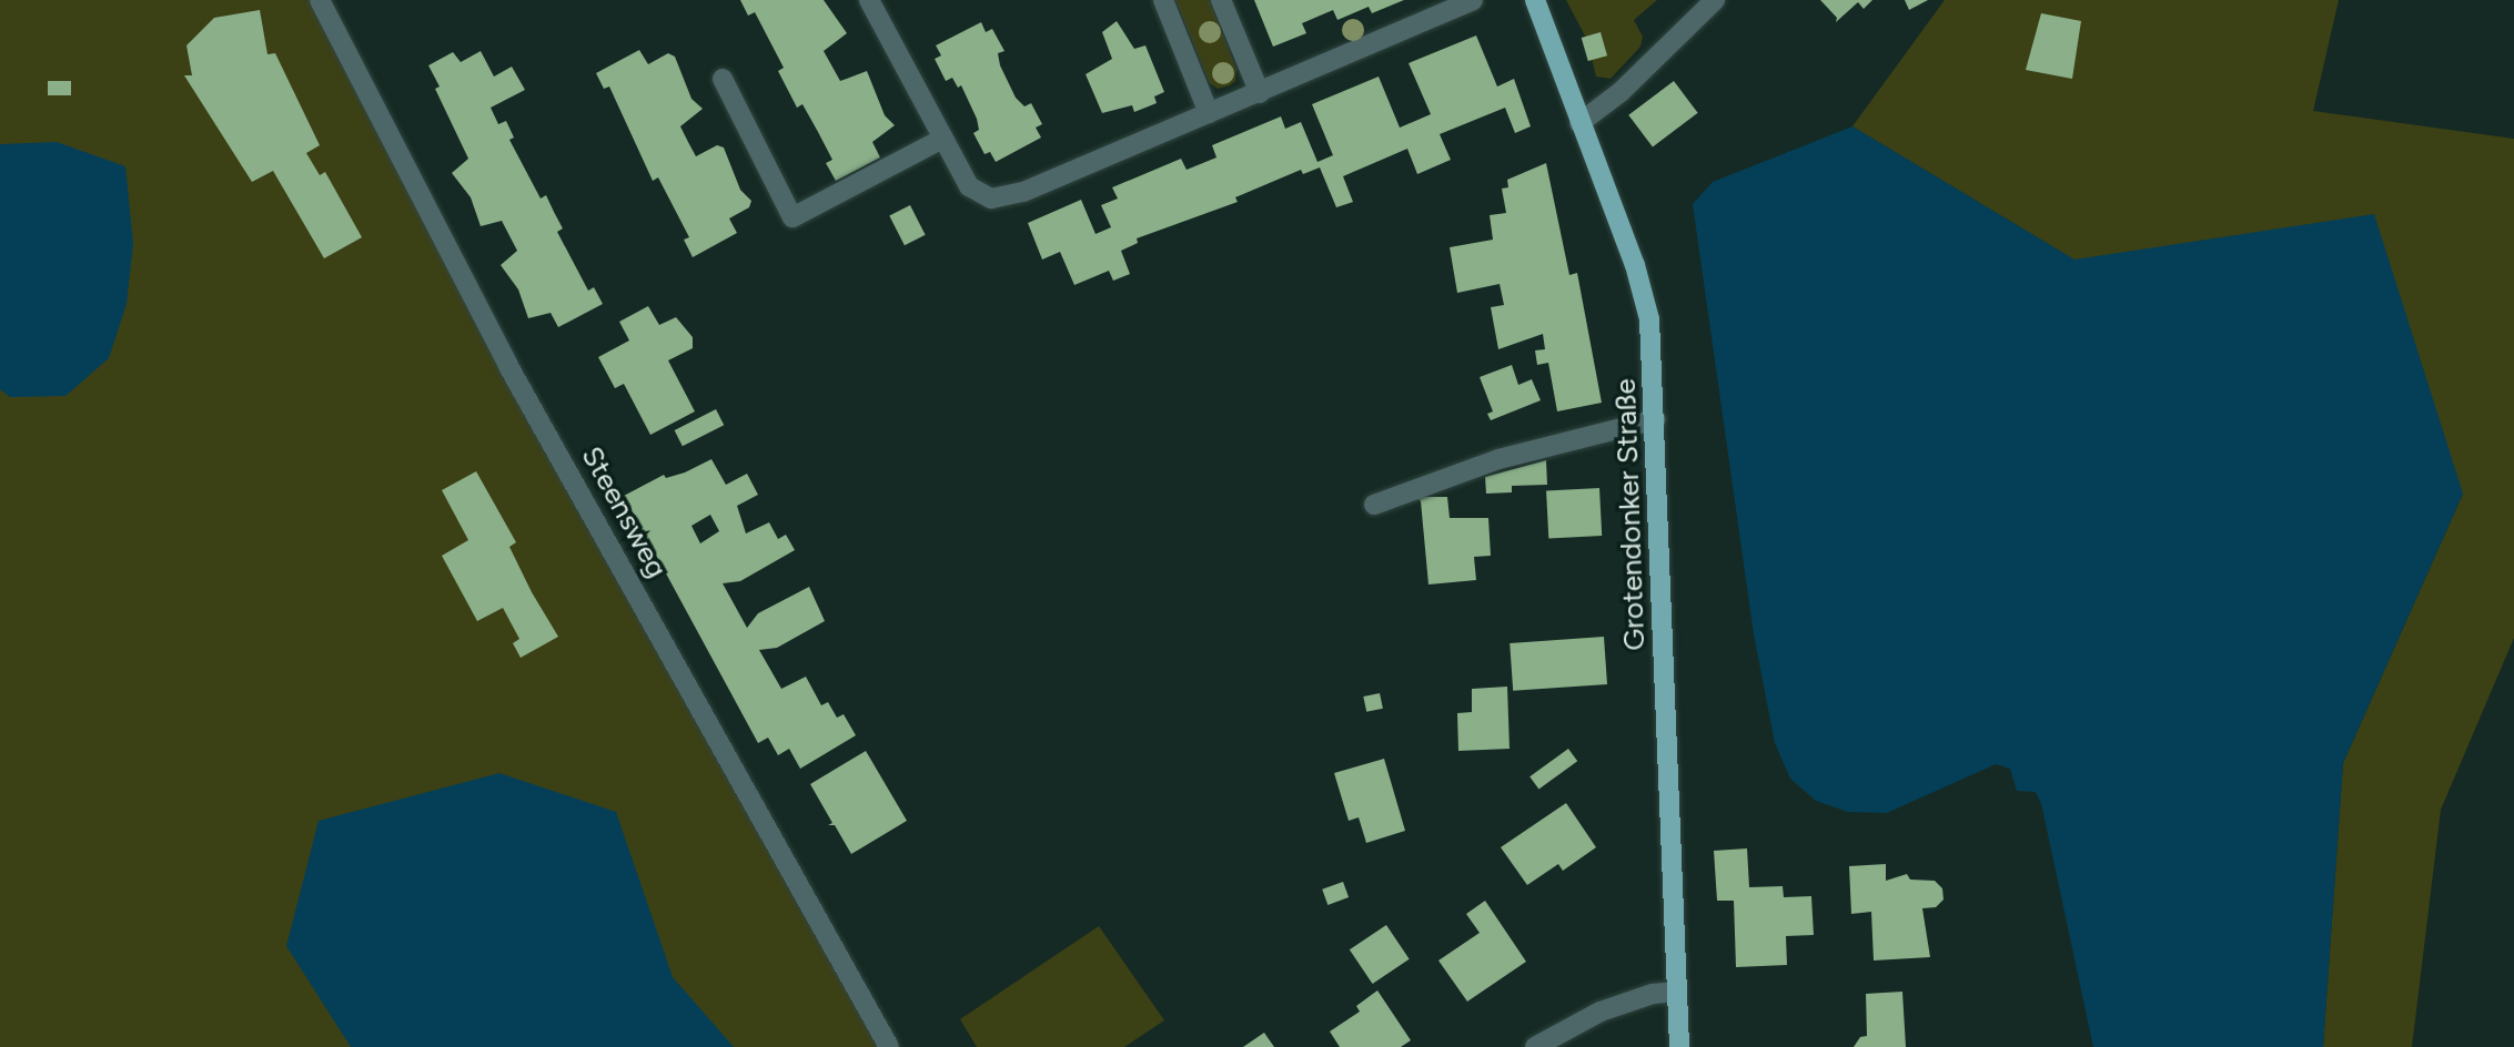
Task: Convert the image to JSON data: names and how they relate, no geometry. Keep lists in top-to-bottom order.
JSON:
{
  "streets": {
    "main road": ["Grotendonker Straße"],
    "street": ["Steensweg"]
  }
}
